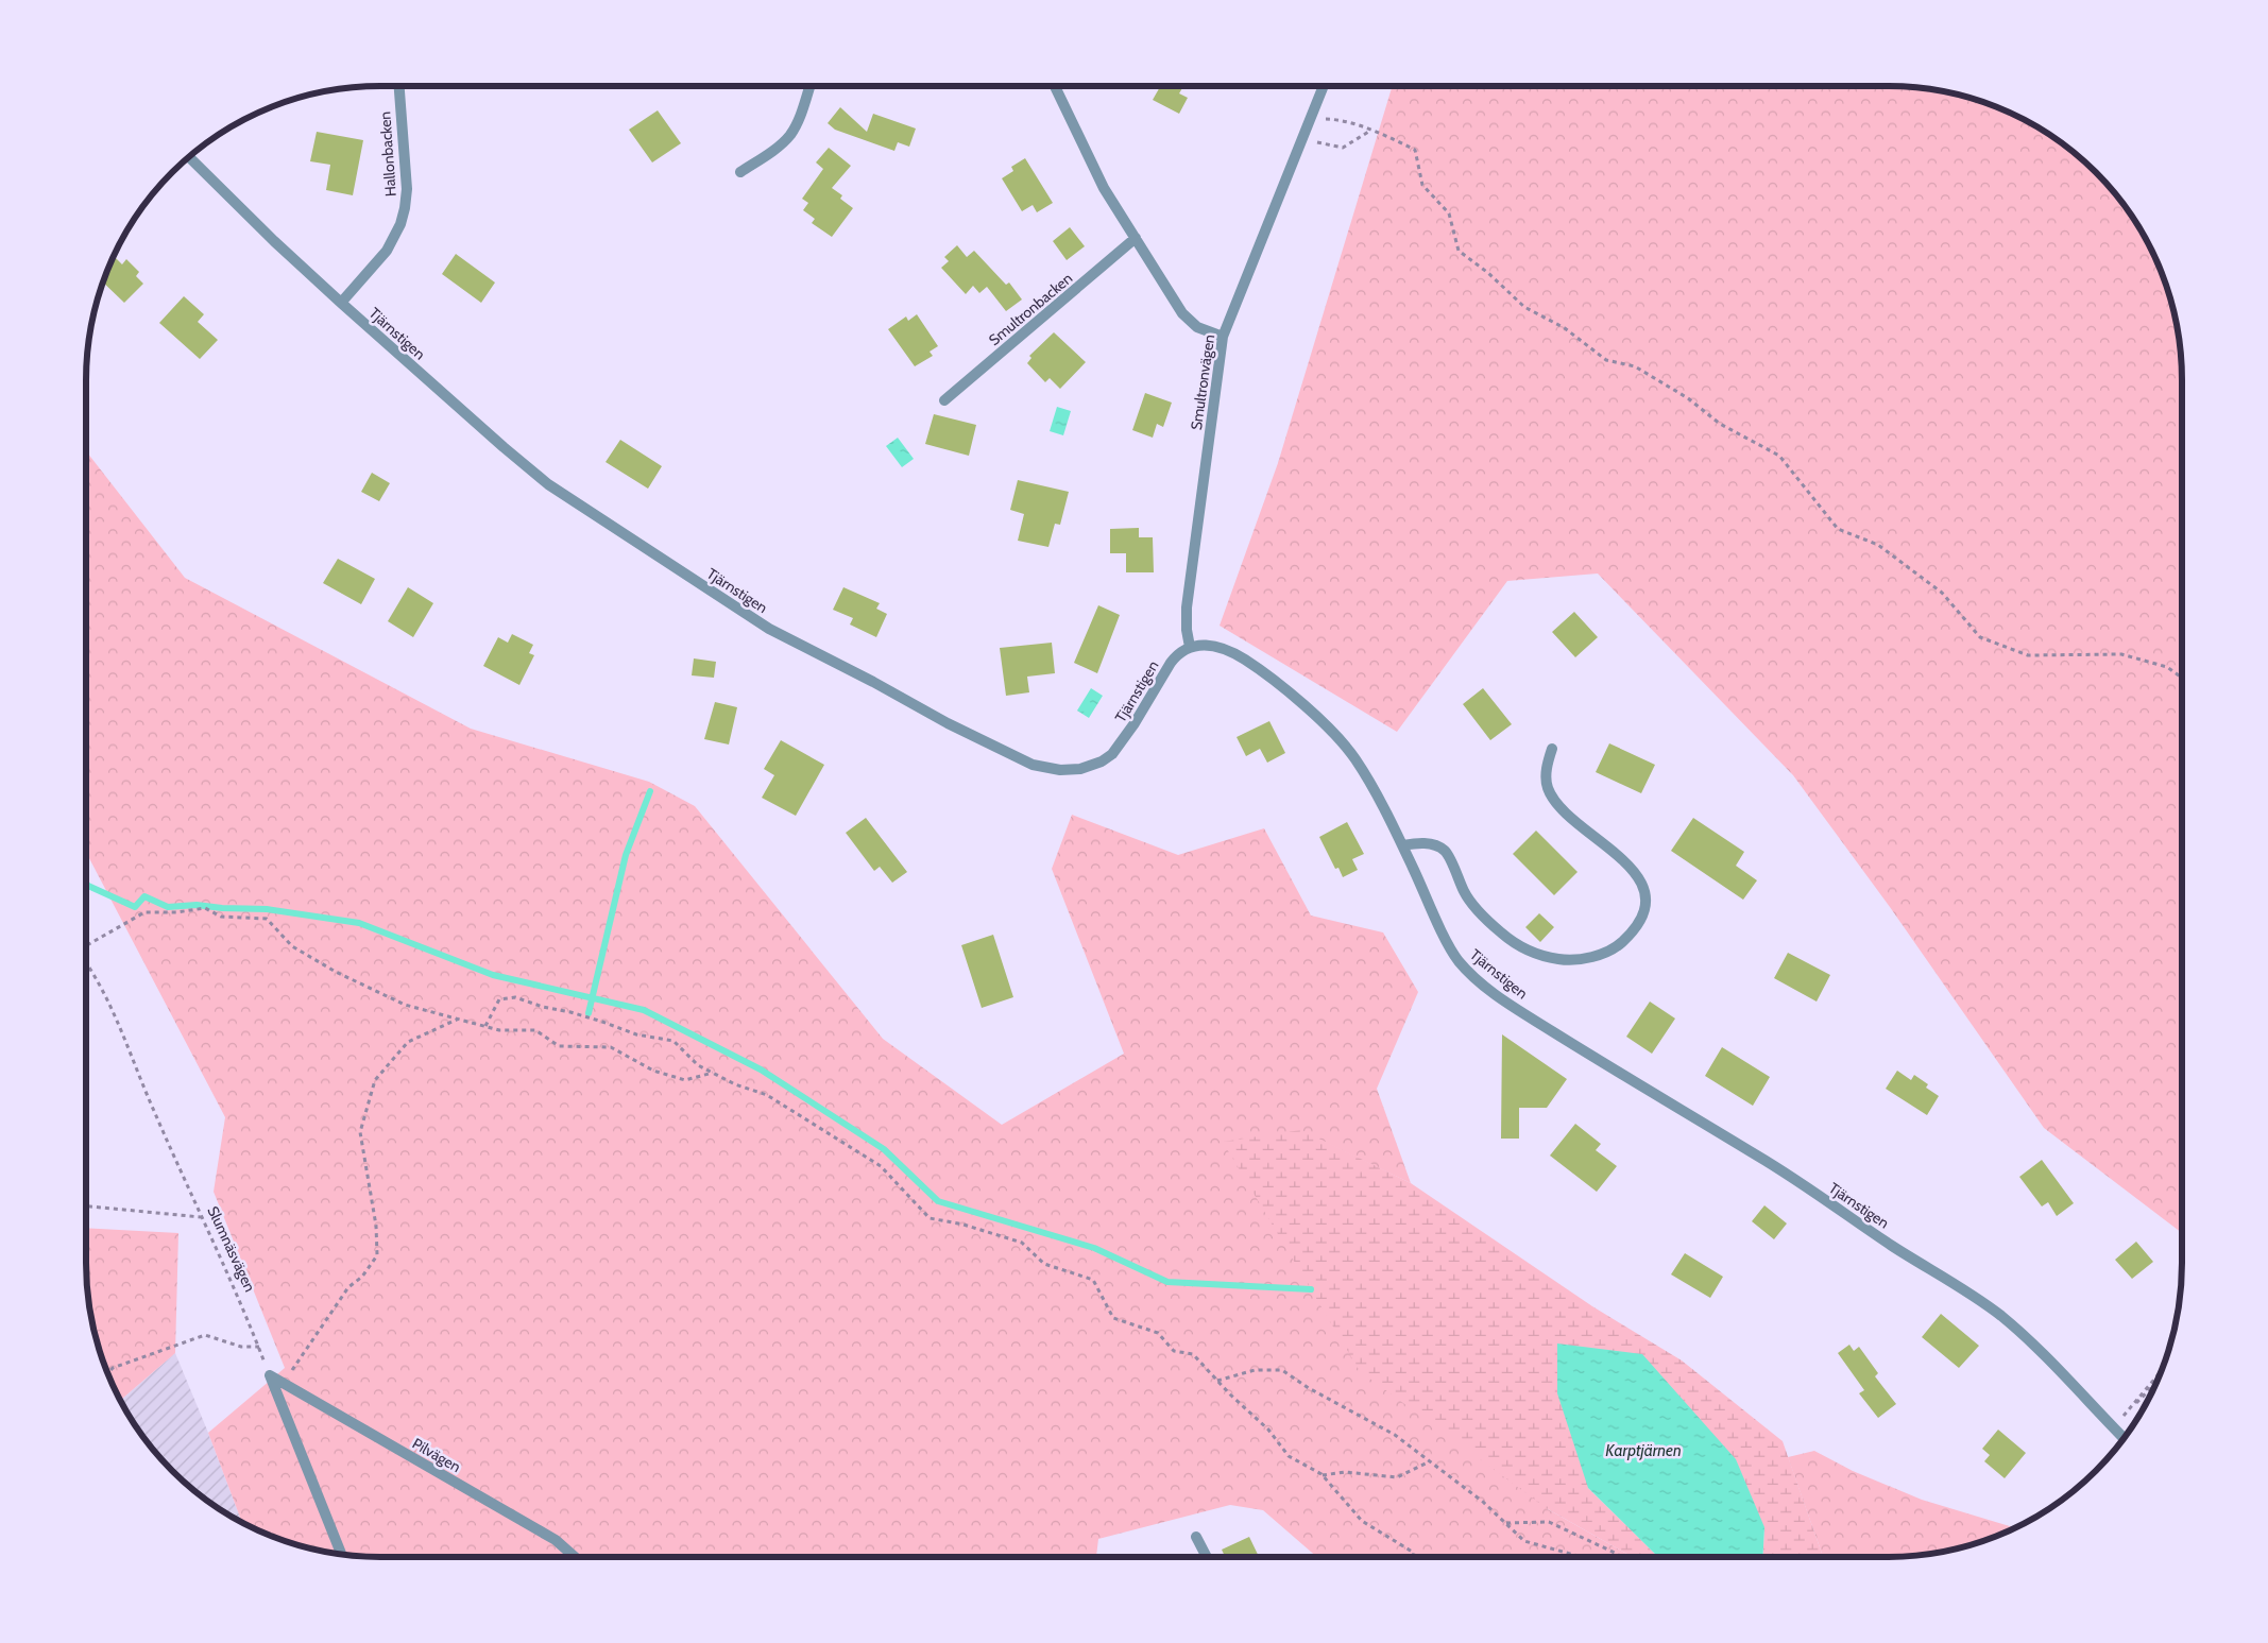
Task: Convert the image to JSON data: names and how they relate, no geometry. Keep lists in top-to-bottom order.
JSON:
{
  "streets": {
    "street": [
      "Hallonbacken",
      "Smultronbacken",
      "Tjärnstigen",
      "Smultronvägen",
      "Pilvägen"
    ],
    "path": ["Slumnäsvägen"]
  },
  "crossings": [
    ["Hallonbacken", "Tjärnstigen"],
    ["Tjärnstigen", "Smultronvägen"],
    ["Slumnäsvägen", "Pilvägen"]
  ],
  "water": ["Karptjärnen"]
}
